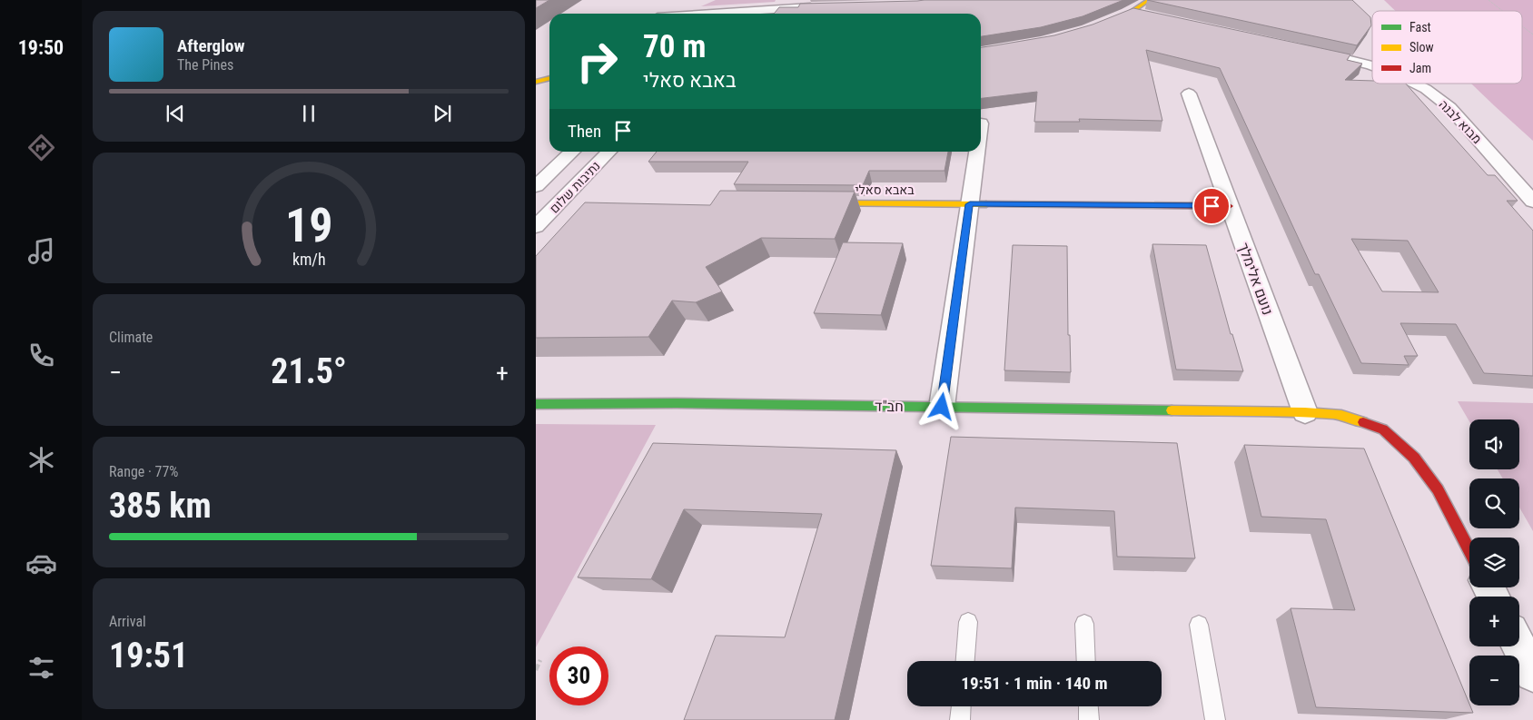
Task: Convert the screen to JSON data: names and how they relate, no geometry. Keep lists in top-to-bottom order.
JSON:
{
  "streets": {
    "street": [
      "מבוא לבנה",
      "נתיבות שלום",
      "באבא סאלי",
      "נועם אלימלך",
      "חב\"ד"
    ]
  },
  "crossings": [
    ["באבא סאלי", "נועם אלימלך"],
    ["נועם אלימלך", "חב\"ד"]
  ],
  "legend": ["Fast", "Slow", "Jam"],
  "page": {
    "tabs": "19:50",
    "turn": ["70 m", "באבא סאלי"],
    "song": ["Afterglow", "The Pines"],
    "then": "Then",
    "tile": [
      "Climate",
      ["Range · 77%", "385 km"],
      ["Arrival", "19:51"]
    ],
    "heat": ["−", "21.5°", "+"],
    "map_buttons": ["+", "−"],
    "limit": "30",
    "trip": "19:51 · 1 min · 140 m",
    "gauge": ["19", "km/h"]
  }
}
